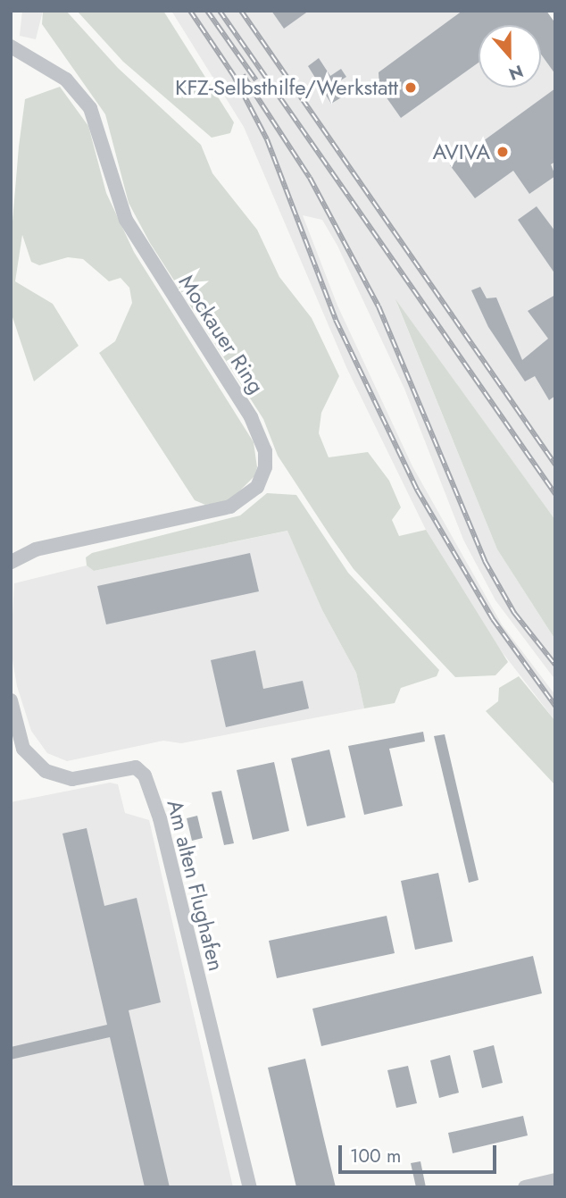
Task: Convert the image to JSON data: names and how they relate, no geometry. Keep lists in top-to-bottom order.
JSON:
{
  "streets": {
    "street": ["Mockauer Ring", "Am alten Flughafen"]
  },
  "places": ["KFZ-Selbsthilfe/Werkstatt", "AVIVA"],
  "scale_bar": "100 m",
  "north": "bottom"
}
